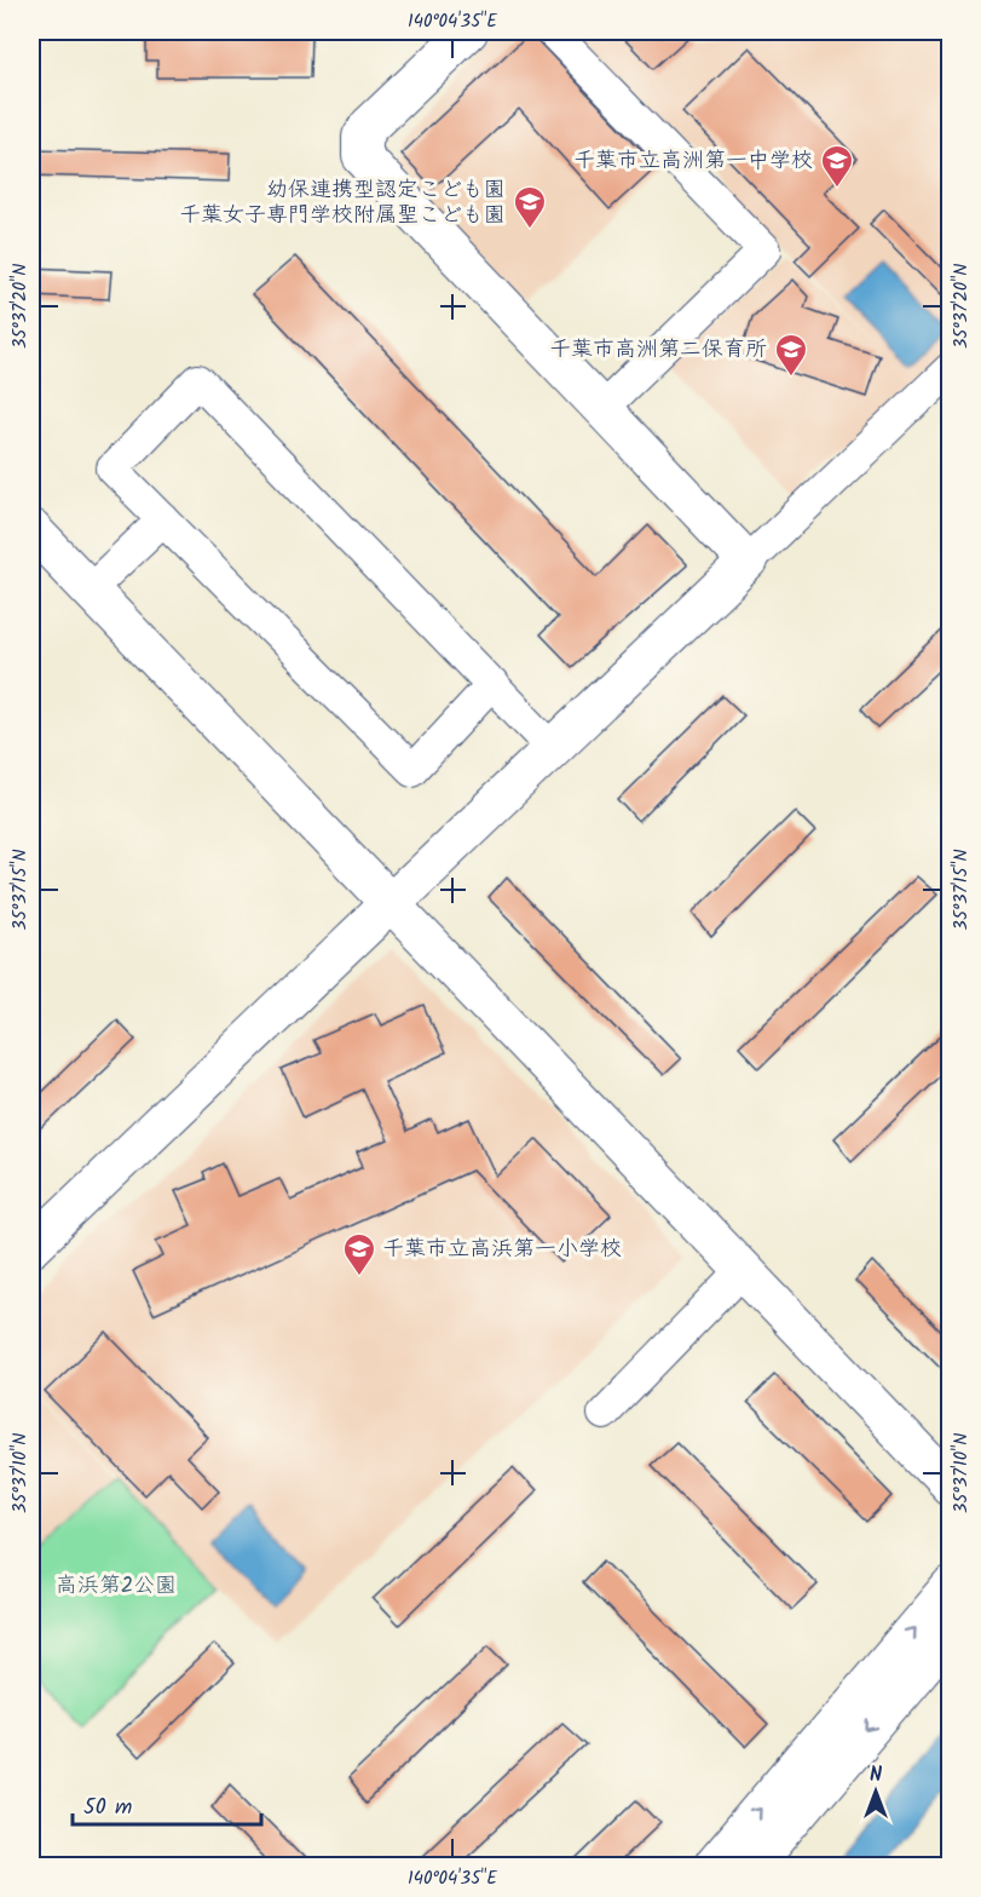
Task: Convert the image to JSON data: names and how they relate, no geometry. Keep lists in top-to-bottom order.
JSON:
{
  "parks": ["高浜第2公園"],
  "places": {
    "school or university": [
      "千葉市立高洲第一中学校",
      "幼保連携型認定こども園 千葉女子専門学校附属聖こども園",
      "千葉市高洲第二保育所",
      "千葉市立高浜第一小学校"
    ]
  },
  "scale_bar": "50 m",
  "north": "top",
  "coordinates": [
    "140°04'35\"E",
    "35°37'20\"N",
    "35°37'15\"N",
    "35°37'10\"N"
  ]
}
